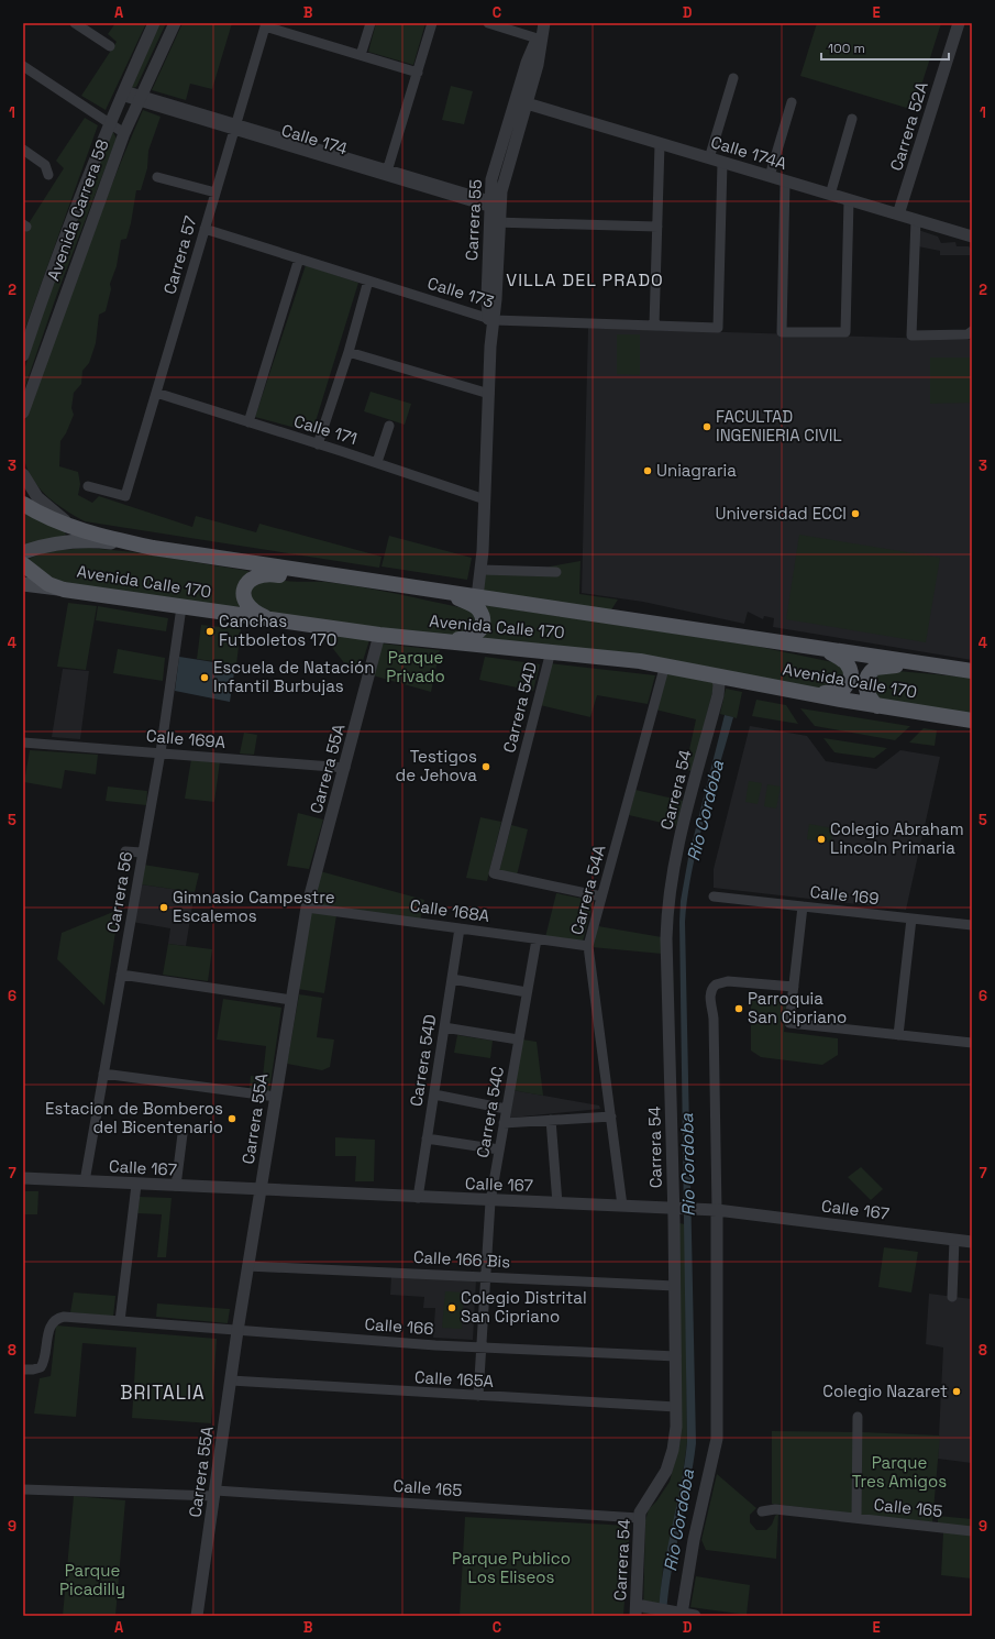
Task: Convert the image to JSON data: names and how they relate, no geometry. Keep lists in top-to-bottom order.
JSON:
{
  "streets": {
    "main road": ["Avenida Calle 170"],
    "street": [
      "Carrera 52A",
      "Calle 174",
      "Calle 174A",
      "Avenida Carrera 58",
      "Carrera 55",
      "Carrera 57",
      "Calle 173",
      "Calle 171",
      "Carrera 54D",
      "Calle 169A",
      "Carrera 55A",
      "Carrera 54",
      "Carrera 54A",
      "Carrera 56",
      "Calle 169",
      "Calle 168A",
      "Carrera 54C",
      "Calle 167",
      "Calle 166 Bis",
      "Calle 166",
      "Calle 165A",
      "Calle 165"
    ]
  },
  "crossings": [
    ["Carrera 52A", "Calle 174A"],
    ["Calle 174", "Avenida Carrera 58"],
    ["Calle 174", "Carrera 55"],
    ["Calle 174", "Carrera 57"],
    ["Calle 174A", "Carrera 55"],
    ["Calle 174A", "Calle 173"],
    ["Carrera 55", "Calle 173"],
    ["Carrera 55", "Calle 171"],
    ["Carrera 55", "Avenida Calle 170"],
    ["Carrera 57", "Calle 173"],
    ["Carrera 57", "Calle 171"],
    ["Avenida Calle 170", "Carrera 54D"],
    ["Avenida Calle 170", "Carrera 55A"],
    ["Avenida Calle 170", "Carrera 54"],
    ["Avenida Calle 170", "Carrera 54A"],
    ["Avenida Calle 170", "Carrera 56"],
    ["Carrera 54D", "Carrera 54A"],
    ["Carrera 54D", "Calle 168A"],
    ["Carrera 54D", "Calle 167"],
    ["Calle 169A", "Carrera 55A"],
    ["Calle 169A", "Carrera 56"],
    ["Carrera 55A", "Calle 168A"],
    ["Carrera 55A", "Calle 167"],
    ["Carrera 55A", "Calle 166 Bis"],
    ["Carrera 55A", "Calle 166"],
    ["Carrera 55A", "Calle 165A"],
    ["Carrera 55A", "Calle 165"],
    ["Carrera 54", "Calle 167"],
    ["Carrera 54", "Calle 166 Bis"],
    ["Carrera 54", "Calle 166"],
    ["Carrera 54", "Calle 165A"],
    ["Carrera 54", "Calle 165"],
    ["Carrera 54A", "Calle 168A"],
    ["Carrera 54A", "Calle 167"],
    ["Carrera 56", "Calle 167"],
    ["Calle 168A", "Carrera 54C"],
    ["Carrera 54C", "Calle 167"],
    ["Carrera 54C", "Calle 166 Bis"],
    ["Carrera 54C", "Calle 166"],
    ["Carrera 54C", "Calle 165A"]
  ],
  "districts": ["VILLA DEL PRADO", "BRITALIA"],
  "water": ["Rio Cordoba"],
  "parks": [
    "Parque Privado",
    "Parque Tres Amigos",
    "Parque Publico Los Eliseos",
    "Parque Picadilly"
  ],
  "places": [
    "FACULTAD INGENIERIA CIVIL",
    "Uniagraria",
    "Universidad ECCI",
    "Canchas Futboletos 170",
    "Escuela de Natación Infantil Burbujas",
    "Testigos de Jehova",
    "Colegio Abraham Lincoln Primaria",
    "Gimnasio Campestre Escalemos",
    "Parroquia San Cipriano",
    "Estacion de Bomberos del Bicentenario",
    "Colegio Distrital San Cipriano",
    "Colegio Nazaret"
  ],
  "scale_bar": "100 m",
  "grid": {
    "columns": [
      "A",
      "B",
      "C",
      "D",
      "E"
    ],
    "rows": [
      "1",
      "2",
      "3",
      "4",
      "5",
      "6",
      "7",
      "8",
      "9"
    ]
  }
}
